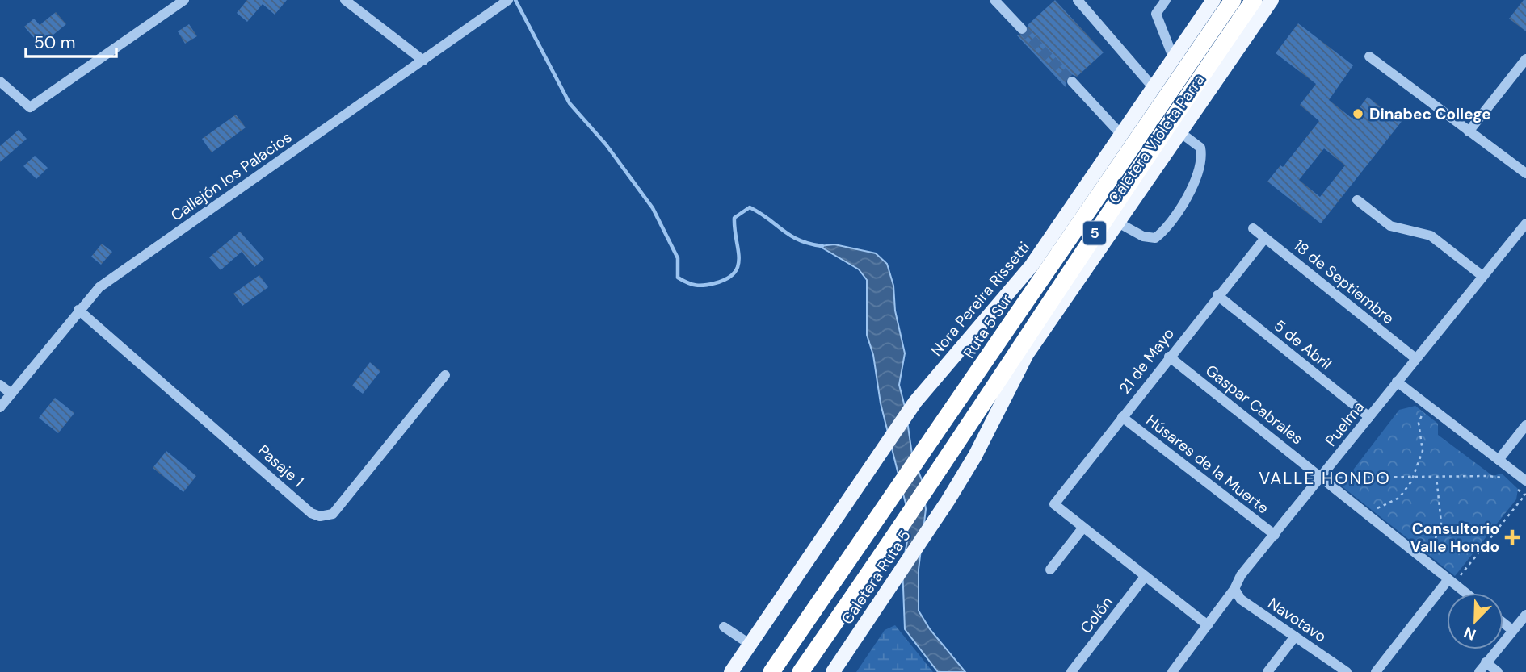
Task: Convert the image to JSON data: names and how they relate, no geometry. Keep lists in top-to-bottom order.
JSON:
{
  "streets": {
    "highway": ["5", "Ruta 5 Sur"],
    "main road": ["Caletera Violeta Parra", "Nora Pereira Rissetti", "Caletera Ruta 5"],
    "street": [
      "Callejón los Palacios",
      "18 de Septiembre",
      "5 de Abril",
      "21 de Mayo",
      "Gaspar Cabrales",
      "Puelma",
      "Húsares de la Muerte",
      "Pasaje 1",
      "Colón",
      "Navotavo"
    ]
  },
  "crossings": [
    ["Caletera Violeta Parra", "Caletera Ruta 5"],
    ["Callejón los Palacios", "Pasaje 1"],
    ["18 de Septiembre", "21 de Mayo"],
    ["18 de Septiembre", "Puelma"],
    ["5 de Abril", "21 de Mayo"],
    ["5 de Abril", "Puelma"],
    ["21 de Mayo", "Gaspar Cabrales"],
    ["21 de Mayo", "Húsares de la Muerte"],
    ["Gaspar Cabrales", "Puelma"],
    ["Puelma", "Húsares de la Muerte"],
    ["Puelma", "Navotavo"]
  ],
  "districts": ["VALLE HONDO"],
  "places": {
    "other": ["Dinabec College"],
    "health": ["Consultorio Valle Hondo"]
  },
  "scale_bar": "50 m",
  "north": "bottom left"
}
